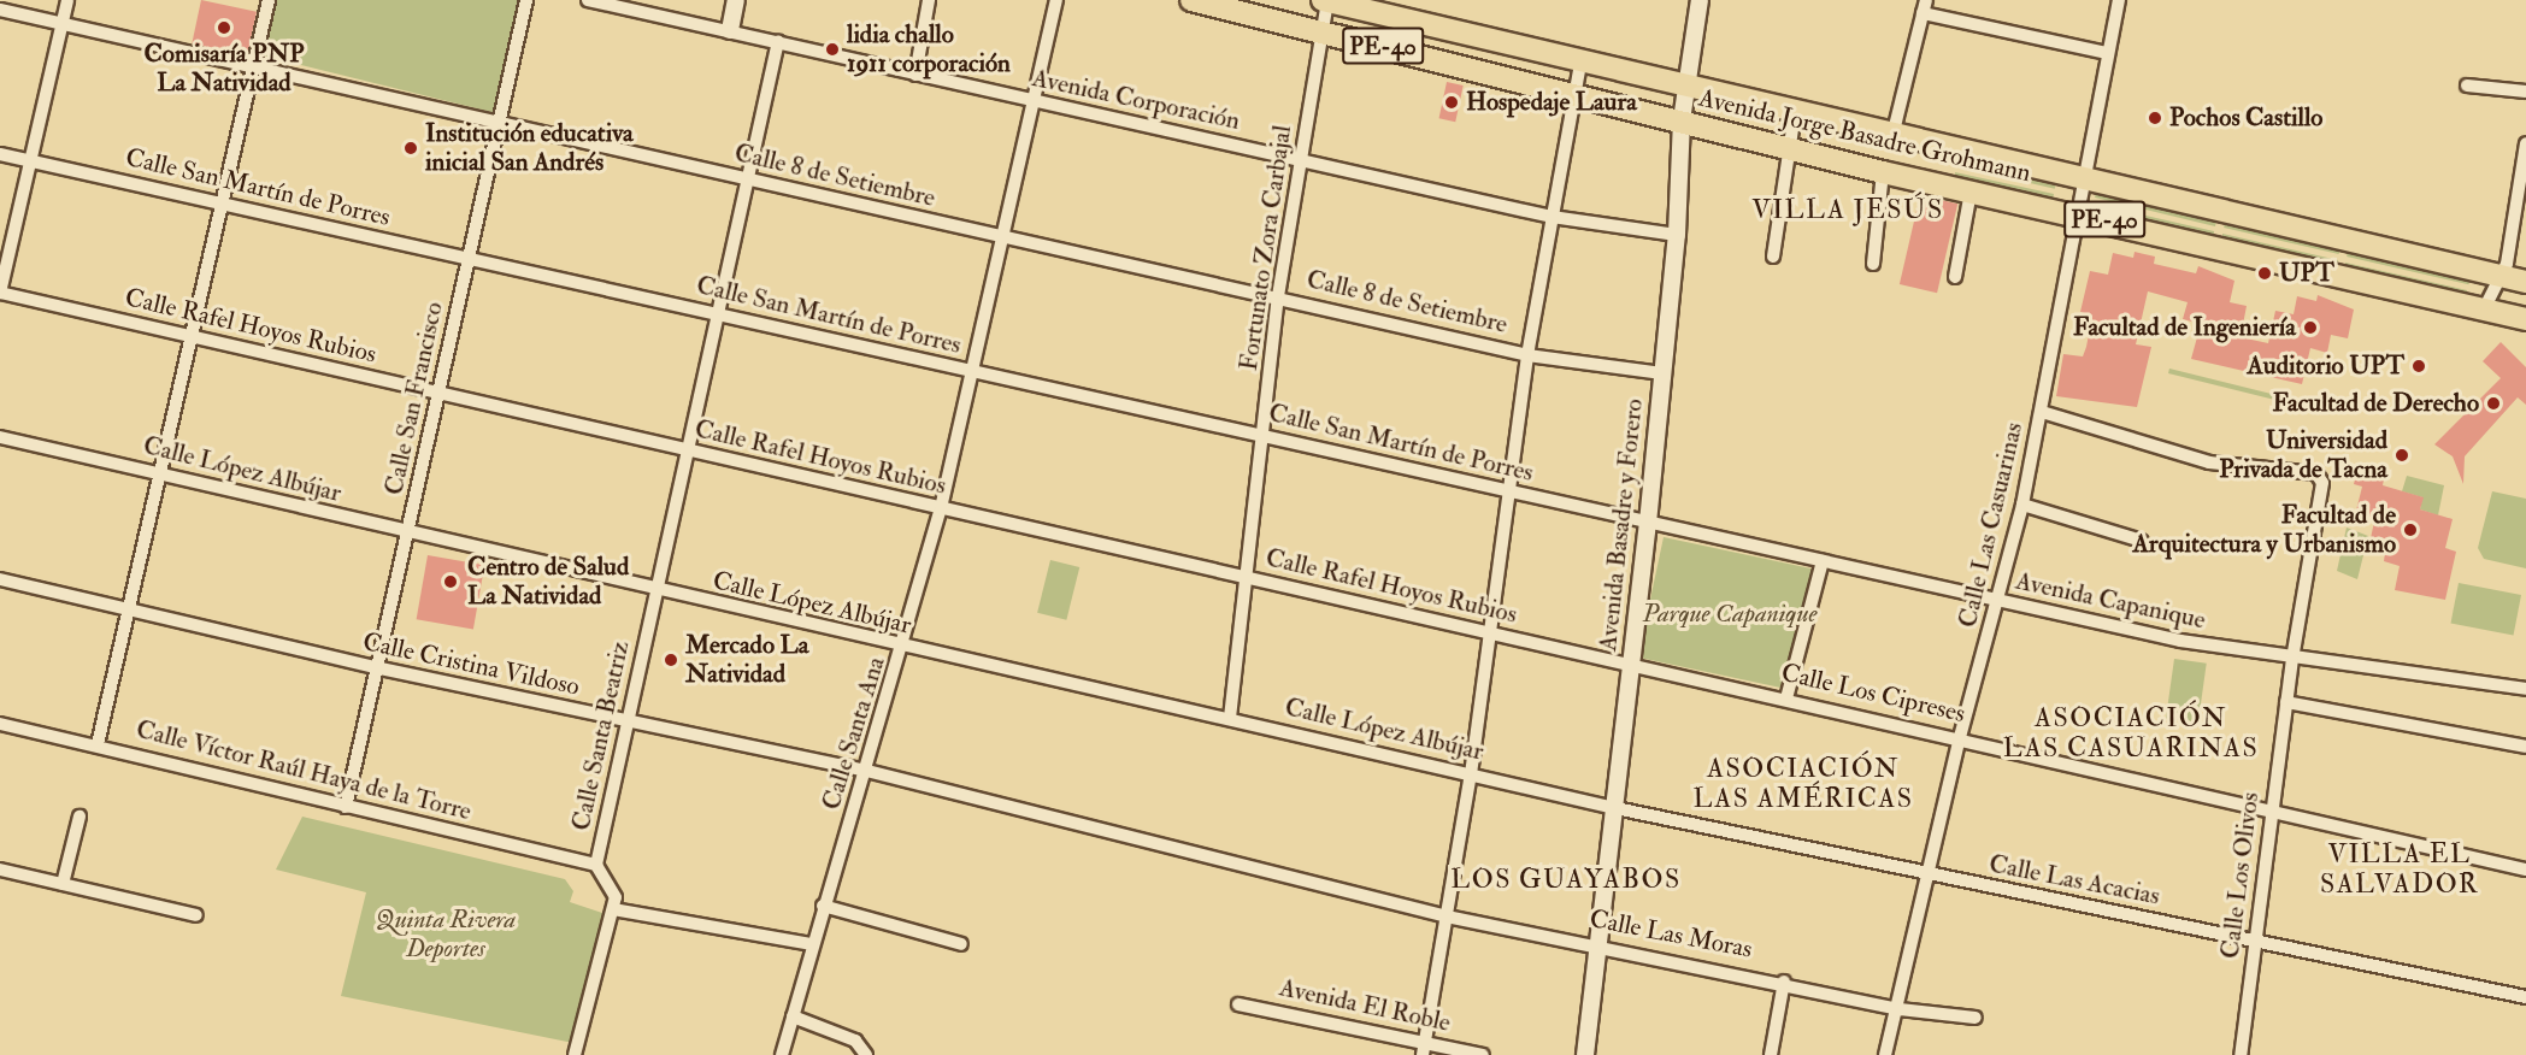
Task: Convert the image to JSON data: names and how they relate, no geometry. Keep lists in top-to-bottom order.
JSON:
{
  "streets": {
    "highway": ["PE-40", "Avenida Jorge Basadre Grohmann"],
    "street": [
      "Avenida Corporación",
      "Calle 8 de Setiembre",
      "Calle San Martín de Porres",
      "Fortunato Zora Carbajal",
      "Calle Rafel Hoyos Rubios",
      "Calle San Francisco",
      "Calle López Albújar",
      "Avenida Basadre y Forero",
      "Calle Las Casuarinas",
      "Avenida Capanique",
      "Calle Cristina Vildoso",
      "Calle Los Cipreses",
      "Calle Santa Ana",
      "Calle Santa Beatriz",
      "Calle Víctor Raúl Haya de la Torre",
      "Calle Los Olivos",
      "Calle Las Acacias",
      "Calle Las Moras",
      "Avenida El Roble"
    ]
  },
  "crossings": [
    ["Avenida Corporación", "Fortunato Zora Carbajal"],
    ["Avenida Corporación", "Avenida Basadre y Forero"],
    ["Avenida Corporación", "Calle Santa Ana"],
    ["Avenida Corporación", "Calle Santa Beatriz"],
    ["Avenida Jorge Basadre Grohmann", "Fortunato Zora Carbajal"],
    ["Avenida Jorge Basadre Grohmann", "Avenida Basadre y Forero"],
    ["Avenida Jorge Basadre Grohmann", "Calle Las Casuarinas"],
    ["Calle 8 de Setiembre", "Fortunato Zora Carbajal"],
    ["Calle 8 de Setiembre", "Calle San Francisco"],
    ["Calle 8 de Setiembre", "Avenida Basadre y Forero"],
    ["Calle 8 de Setiembre", "Calle Santa Ana"],
    ["Calle 8 de Setiembre", "Calle Santa Beatriz"],
    ["Calle San Martín de Porres", "Fortunato Zora Carbajal"],
    ["Calle San Martín de Porres", "Calle San Francisco"],
    ["Calle San Martín de Porres", "Avenida Basadre y Forero"],
    ["Calle San Martín de Porres", "Avenida Capanique"],
    ["Calle San Martín de Porres", "Calle Santa Ana"],
    ["Calle San Martín de Porres", "Calle Santa Beatriz"],
    ["Fortunato Zora Carbajal", "Calle Rafel Hoyos Rubios"],
    ["Fortunato Zora Carbajal", "Calle López Albújar"],
    ["Calle Rafel Hoyos Rubios", "Calle San Francisco"],
    ["Calle Rafel Hoyos Rubios", "Avenida Basadre y Forero"],
    ["Calle Rafel Hoyos Rubios", "Calle Los Cipreses"],
    ["Calle Rafel Hoyos Rubios", "Calle Santa Ana"],
    ["Calle Rafel Hoyos Rubios", "Calle Santa Beatriz"],
    ["Calle San Francisco", "Calle López Albújar"],
    ["Calle San Francisco", "Calle Cristina Vildoso"],
    ["Calle San Francisco", "Calle Víctor Raúl Haya de la Torre"],
    ["Calle López Albújar", "Avenida Basadre y Forero"],
    ["Calle López Albújar", "Calle Santa Ana"],
    ["Calle López Albújar", "Calle Santa Beatriz"],
    ["Calle López Albújar", "Calle Las Acacias"],
    ["Avenida Basadre y Forero", "Avenida Capanique"],
    ["Avenida Basadre y Forero", "Calle Los Cipreses"],
    ["Avenida Basadre y Forero", "Calle Las Acacias"],
    ["Avenida Basadre y Forero", "Calle Las Moras"],
    ["Calle Las Casuarinas", "Avenida Capanique"],
    ["Calle Las Casuarinas", "Calle Los Cipreses"],
    ["Calle Las Casuarinas", "Calle Los Olivos"],
    ["Calle Las Casuarinas", "Calle Las Acacias"],
    ["Calle Las Casuarinas", "Calle Las Moras"],
    ["Avenida Capanique", "Calle Los Olivos"],
    ["Calle Cristina Vildoso", "Calle Santa Ana"],
    ["Calle Cristina Vildoso", "Calle Santa Beatriz"],
    ["Calle Cristina Vildoso", "Calle Las Moras"],
    ["Calle Los Cipreses", "Calle Los Olivos"],
    ["Calle Santa Beatriz", "Calle Víctor Raúl Haya de la Torre"],
    ["Calle Los Olivos", "Calle Las Acacias"]
  ],
  "districts": [
    "VILLA JESÚS",
    "ASOCIACIÓN LAS CASUARINAS",
    "ASOCIACIÓN LAS AMÉRICAS",
    "VILLA EL SALVADOR",
    "LOS GUAYABOS"
  ],
  "parks": ["Parque Capanique", "Quinta Rivera Deportes"],
  "places": [
    "Comisaría PNP La Natividad",
    "lidia challo 1911 corporación",
    "Hospedaje Laura",
    "Pochos Castillo",
    "Institución educativa inicial San Andrés",
    "UPT",
    "Facultad de Ingeniería",
    "Auditorio UPT",
    "Facultad de Derecho",
    "Universidad Privada de Tacna",
    "Facultad de Arquitectura y Urbanismo",
    "Centro de Salud La Natividad",
    "Mercado La Natividad"
  ]
}
